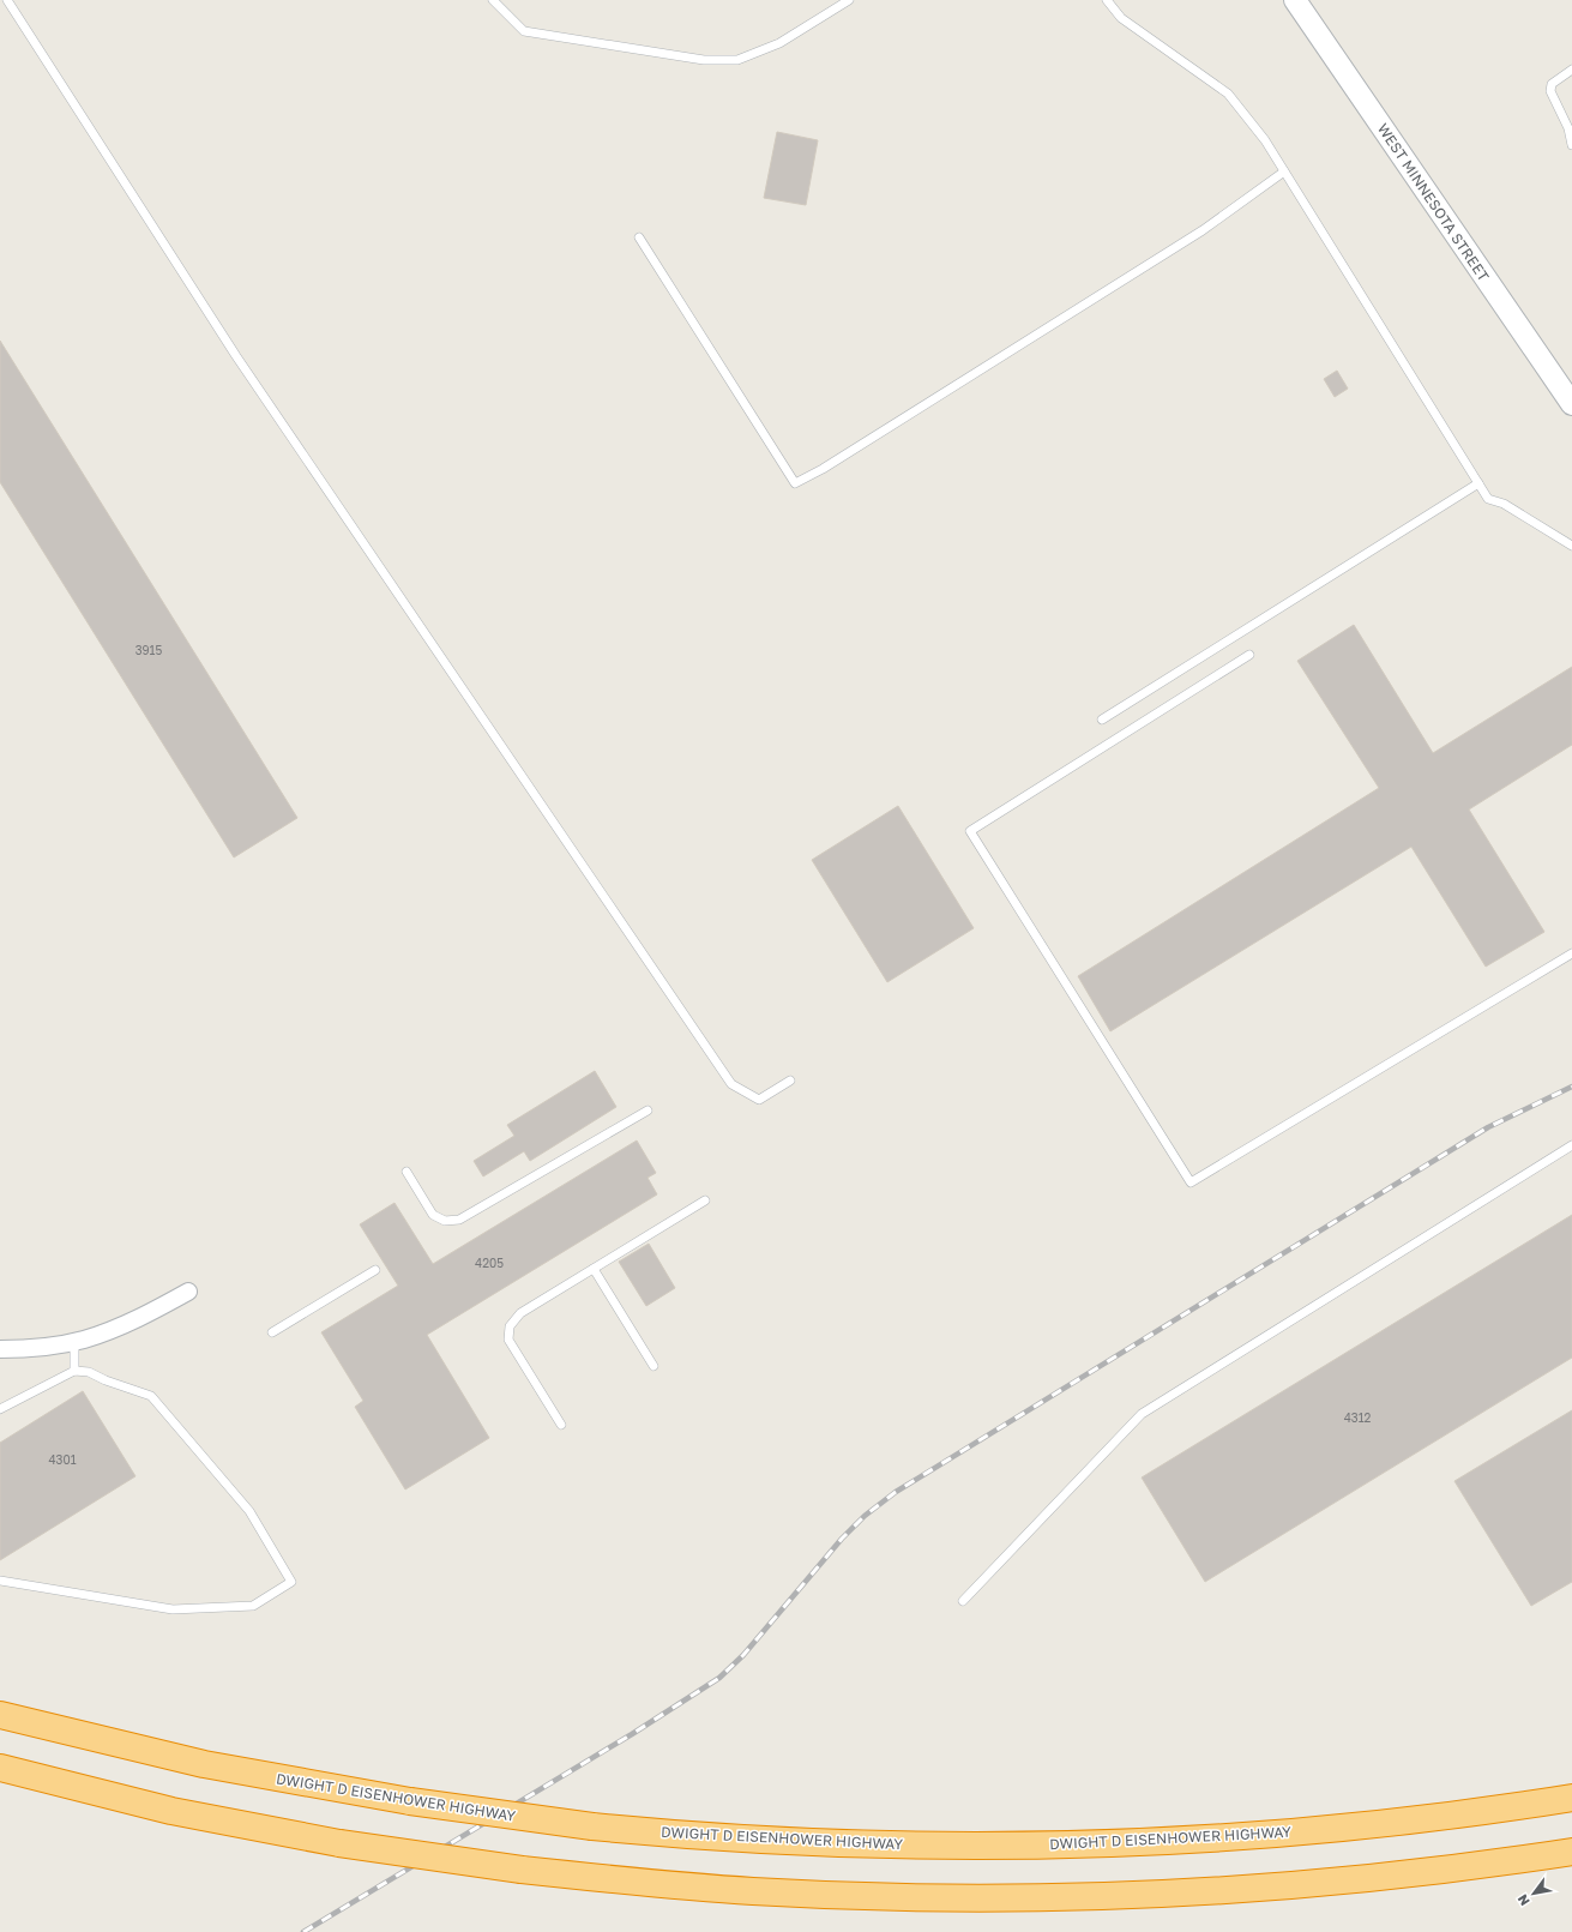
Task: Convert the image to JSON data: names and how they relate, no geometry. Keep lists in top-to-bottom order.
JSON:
{
  "streets": {
    "highway": ["DWIGHT D EISENHOWER HIGHWAY"],
    "street": ["WEST MINNESOTA STREET"]
  },
  "house_numbers": [
    "3915",
    "4205",
    "4312",
    "4301"
  ],
  "north": "bottom left"
}
